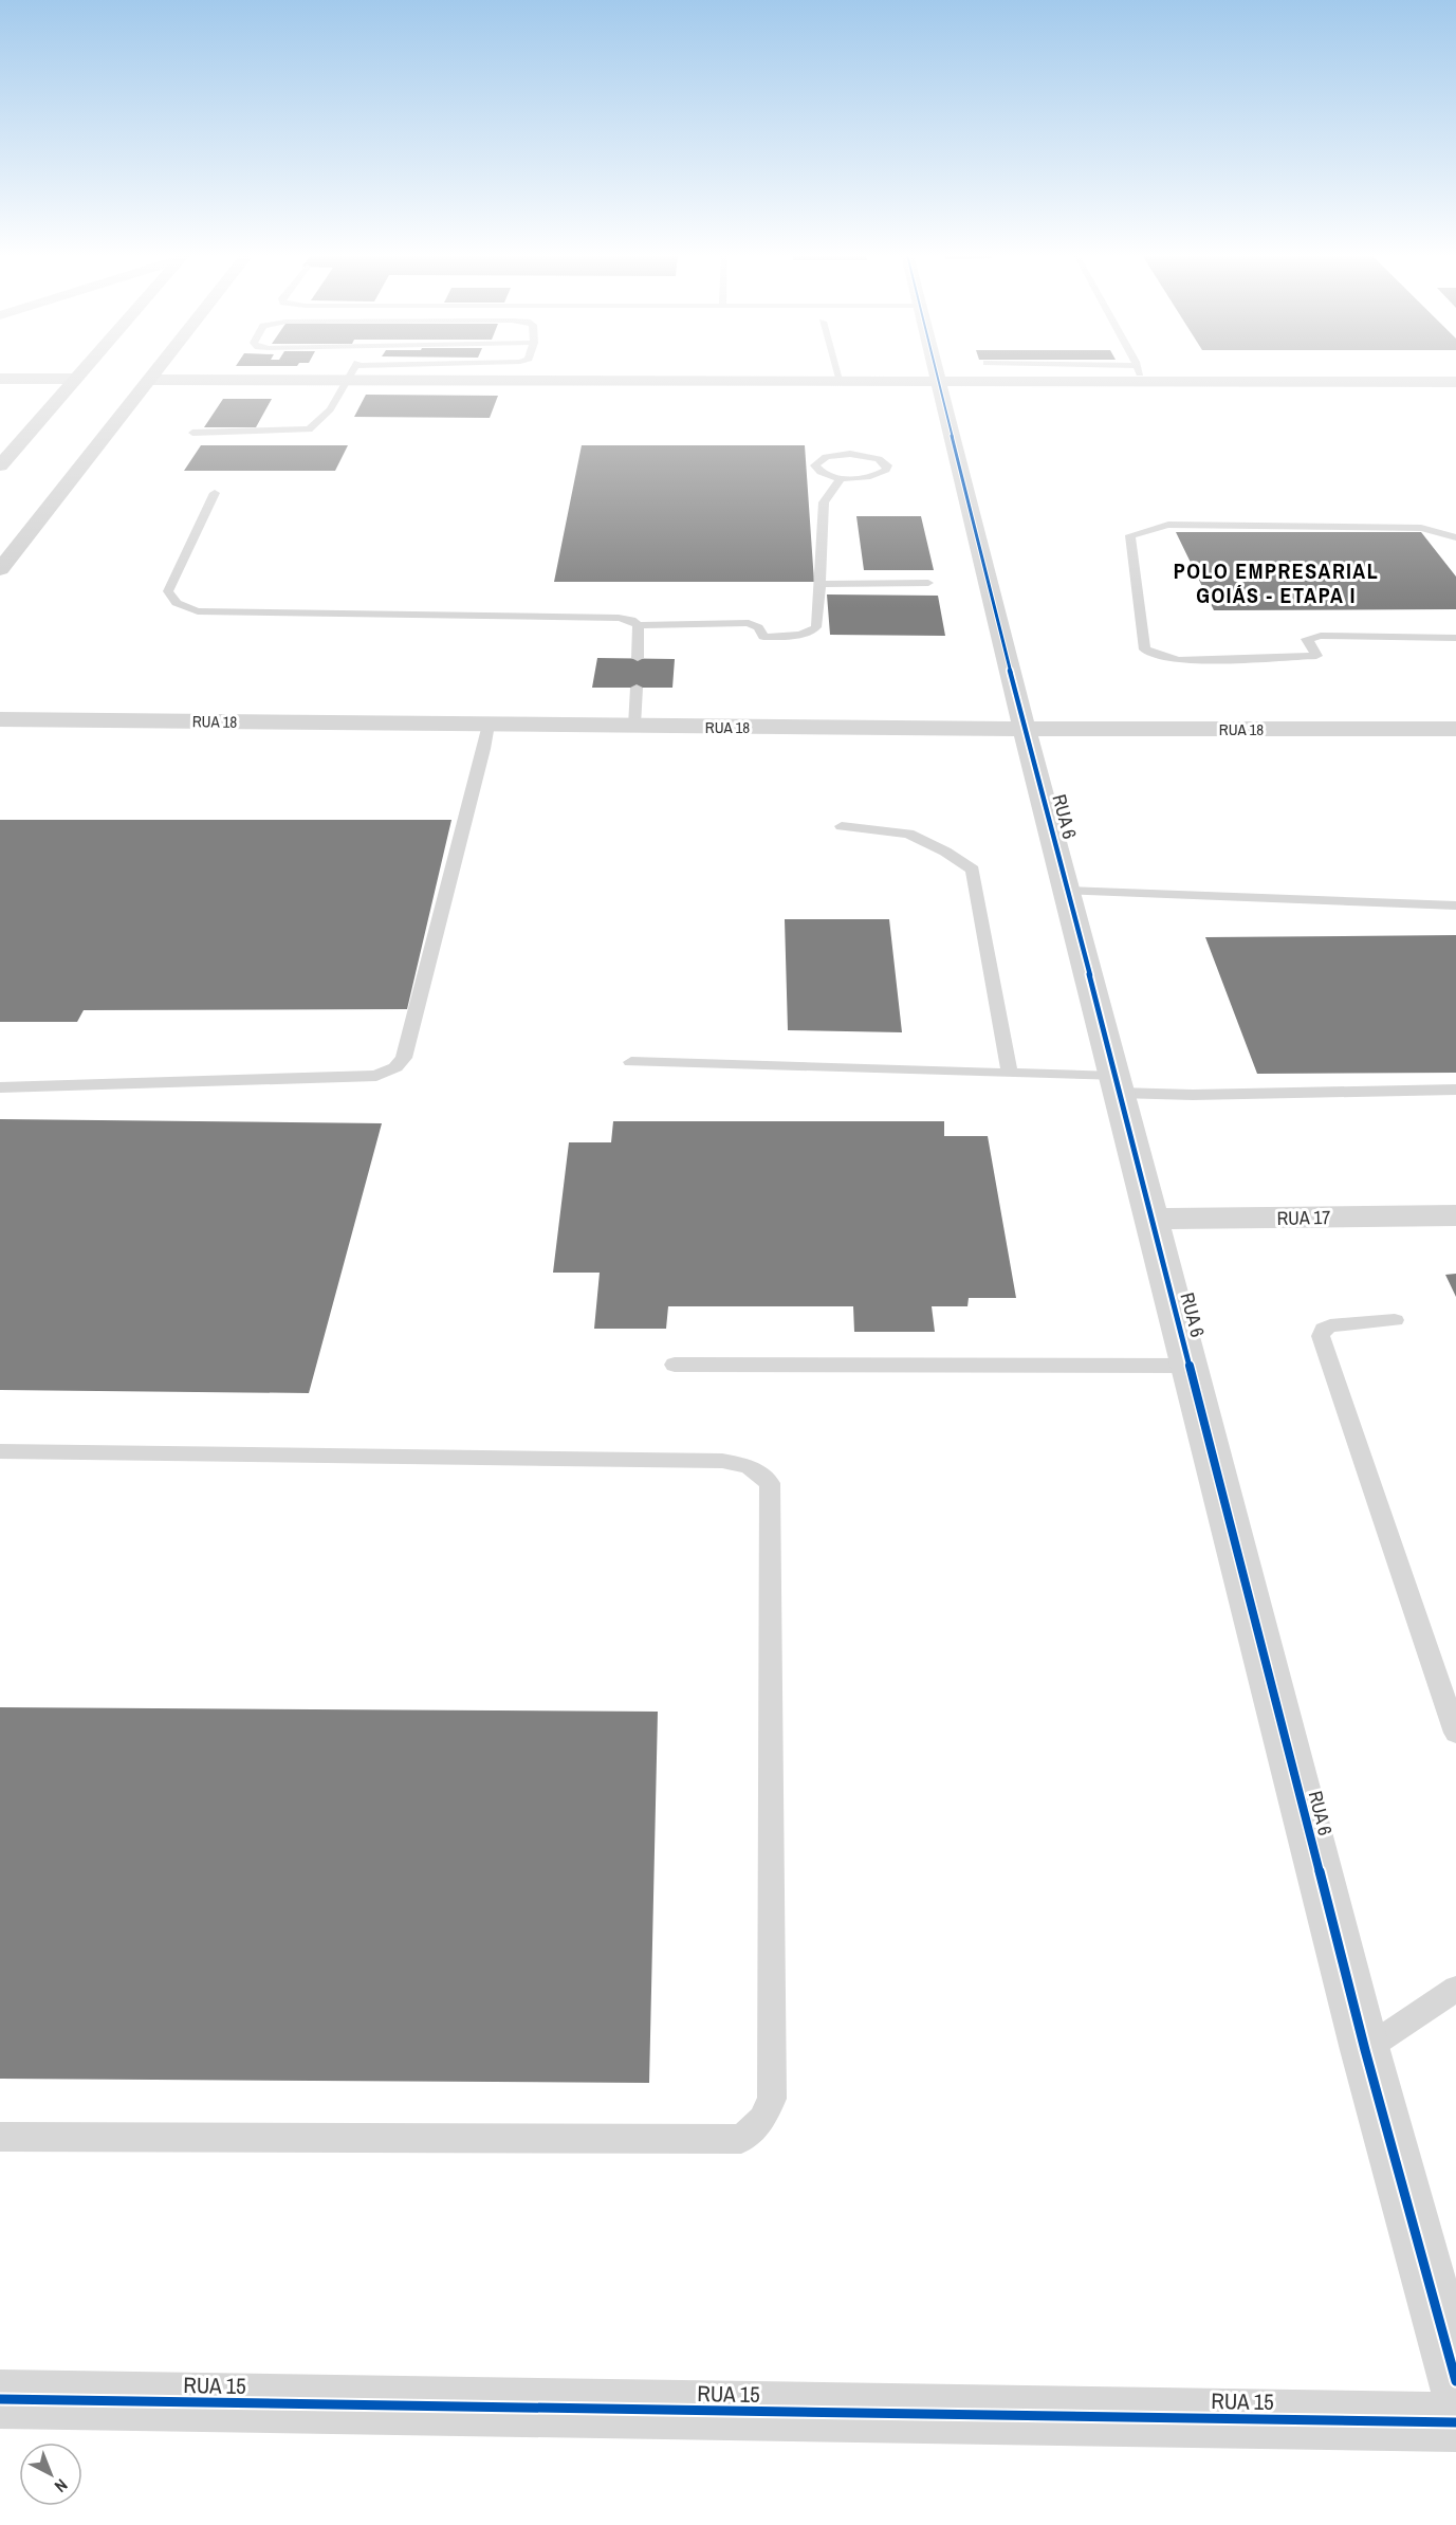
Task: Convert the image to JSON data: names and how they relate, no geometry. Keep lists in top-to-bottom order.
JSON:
{
  "streets": {
    "street": [
      "RUA 18",
      "RUA 6",
      "RUA 17",
      "RUA 15"
    ]
  },
  "crossings": [
    ["RUA 18", "RUA 6"],
    ["RUA 6", "RUA 17"]
  ],
  "districts": ["POLO EMPRESARIAL GOIÁS - ETAPA I"],
  "north": "bottom right"
}
